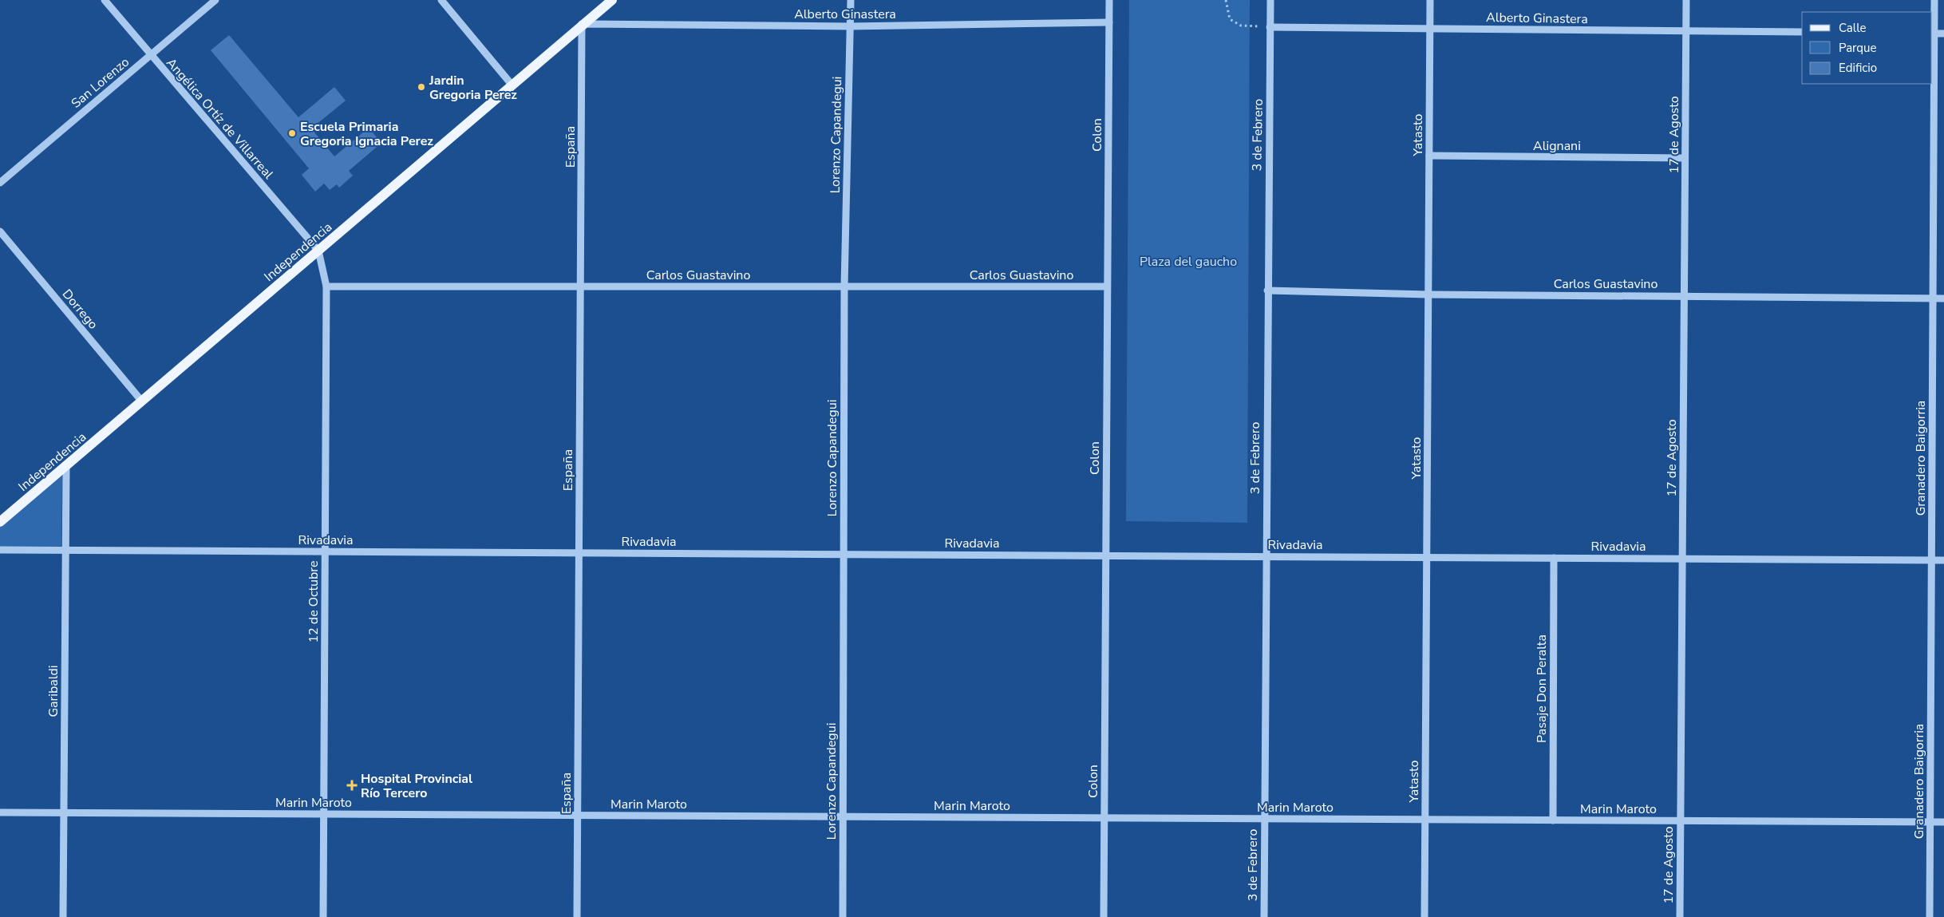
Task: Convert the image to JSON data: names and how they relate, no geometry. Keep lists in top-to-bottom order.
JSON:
{
  "streets": {
    "main road": ["Independencia"],
    "street": [
      "Alberto Ginastera",
      "San Lorenzo",
      "Angélica Ortíz de Villarreal",
      "Lorenzo Capandegui",
      "Colon",
      "3 de Febrero",
      "Yatasto",
      "17 de Agosto",
      "Alignani",
      "España",
      "Carlos Guastavino",
      "Dorrego",
      "Granadero Baigorria",
      "Rivadavia",
      "12 de Octubre",
      "Pasaje Don Peralta",
      "Garibaldi",
      "Marin Maroto"
    ]
  },
  "crossings": [
    ["Alberto Ginastera", "Lorenzo Capandegui"],
    ["Alberto Ginastera", "Colon"],
    ["Alberto Ginastera", "3 de Febrero"],
    ["Alberto Ginastera", "Yatasto"],
    ["Alberto Ginastera", "17 de Agosto"],
    ["Alberto Ginastera", "España"],
    ["Alberto Ginastera", "Independencia"],
    ["San Lorenzo", "Angélica Ortíz de Villarreal"],
    ["Angélica Ortíz de Villarreal", "Independencia"],
    ["Lorenzo Capandegui", "Carlos Guastavino"],
    ["Lorenzo Capandegui", "Rivadavia"],
    ["Lorenzo Capandegui", "Marin Maroto"],
    ["Colon", "Carlos Guastavino"],
    ["Colon", "Rivadavia"],
    ["Colon", "Marin Maroto"],
    ["3 de Febrero", "Carlos Guastavino"],
    ["3 de Febrero", "Rivadavia"],
    ["3 de Febrero", "Marin Maroto"],
    ["Yatasto", "Alignani"],
    ["Yatasto", "Carlos Guastavino"],
    ["Yatasto", "Rivadavia"],
    ["Yatasto", "Marin Maroto"],
    ["17 de Agosto", "Alignani"],
    ["17 de Agosto", "Carlos Guastavino"],
    ["17 de Agosto", "Rivadavia"],
    ["17 de Agosto", "Marin Maroto"],
    ["España", "Independencia"],
    ["España", "Carlos Guastavino"],
    ["España", "Rivadavia"],
    ["España", "Marin Maroto"],
    ["Independencia", "Dorrego"],
    ["Independencia", "Garibaldi"],
    ["Carlos Guastavino", "Granadero Baigorria"],
    ["Carlos Guastavino", "12 de Octubre"],
    ["Granadero Baigorria", "Rivadavia"],
    ["Granadero Baigorria", "Marin Maroto"],
    ["Rivadavia", "12 de Octubre"],
    ["Rivadavia", "Pasaje Don Peralta"],
    ["Rivadavia", "Garibaldi"],
    ["12 de Octubre", "Marin Maroto"],
    ["Pasaje Don Peralta", "Marin Maroto"],
    ["Garibaldi", "Marin Maroto"]
  ],
  "parks": ["Plaza del gaucho"],
  "places": {
    "other": ["Jardin Gregoria Perez", "Escuela Primaria Gregoria Ignacia Perez"],
    "health": ["Hospital Provincial Río Tercero"]
  },
  "legend": ["Calle", "Parque", "Edificio"]
}
